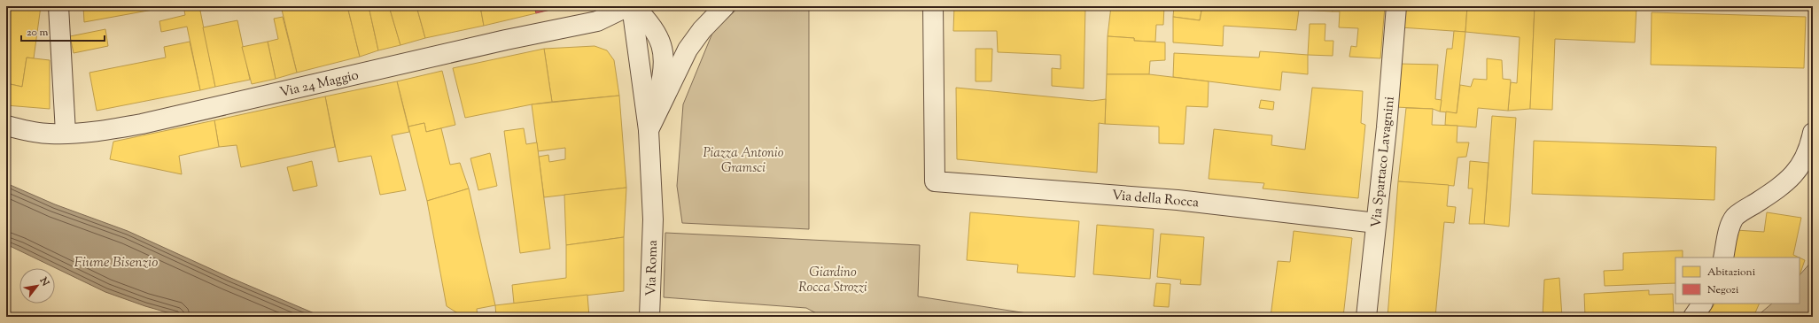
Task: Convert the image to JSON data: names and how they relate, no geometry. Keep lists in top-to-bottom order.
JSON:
{
  "streets": {
    "street": [
      "Via 24 Maggio",
      "Via Spartaco Lavagnini",
      "Via della Rocca",
      "Via Roma"
    ]
  },
  "crossings": [
    ["Via Spartaco Lavagnini", "Via della Rocca"]
  ],
  "water": ["Fiume Bisenzio"],
  "parks": ["Piazza Antonio Gramsci", "Giardino Rocca Strozzi"],
  "legend": ["Abitazioni", "Negozi"],
  "scale_bar": "20 m",
  "north": "top right"
}
